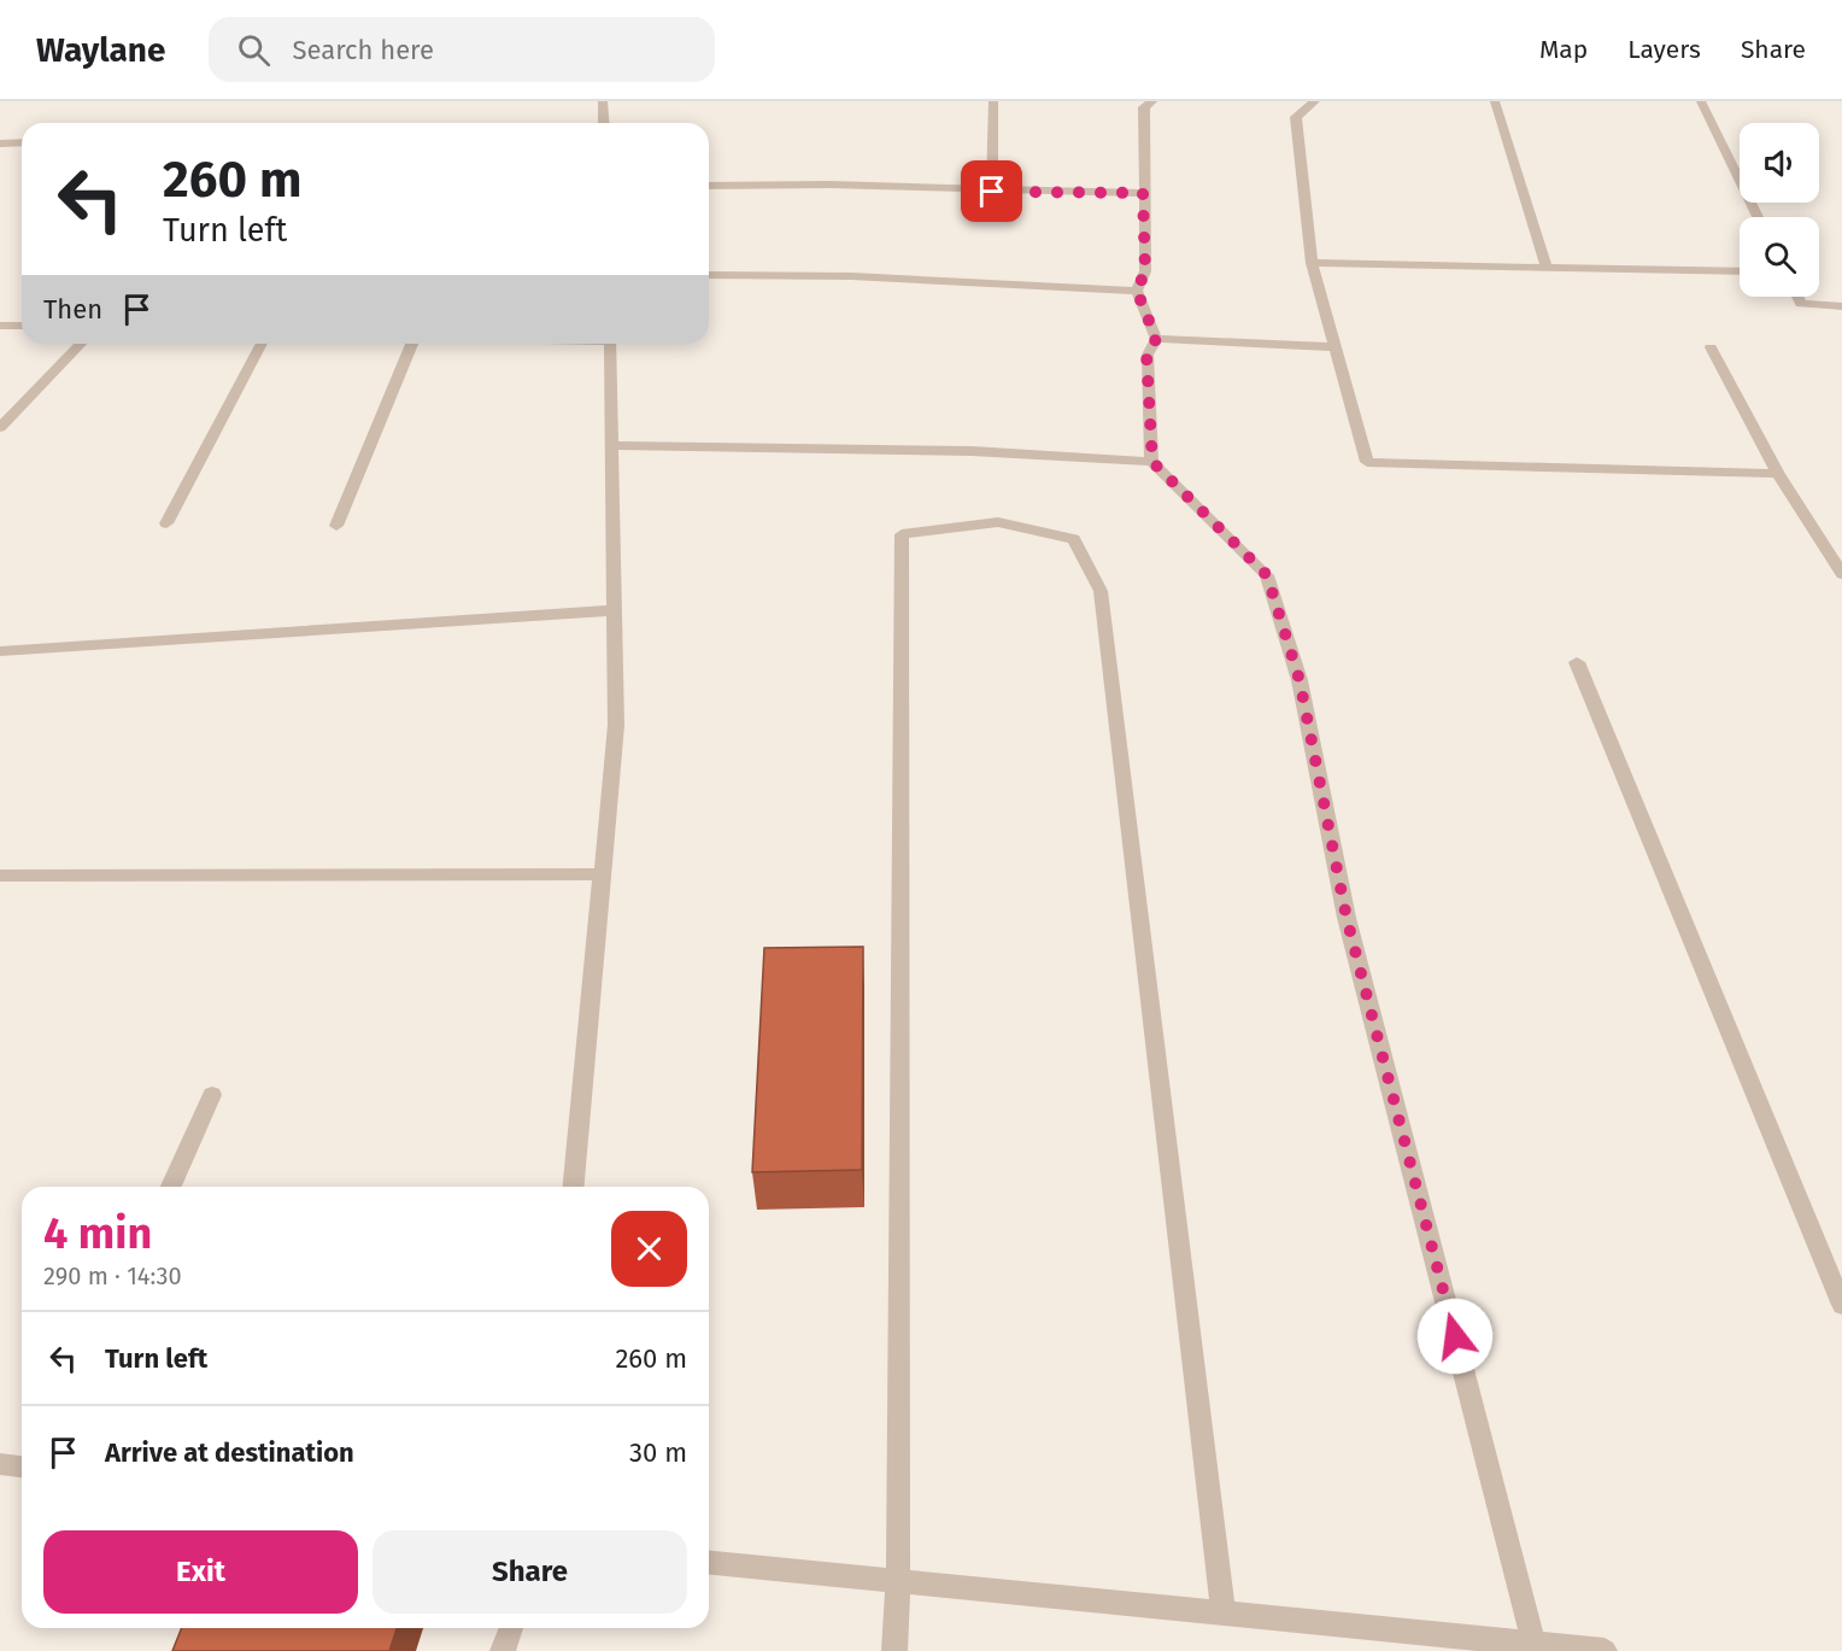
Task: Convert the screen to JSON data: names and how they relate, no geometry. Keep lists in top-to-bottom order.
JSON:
{
  "page": {
    "header": "Waylane",
    "search": "Search here",
    "nav": ["Map", "Layers", "Share"],
    "turn": ["260 m", "Turn left"],
    "then": "Then",
    "heading": ["4 min", "290 m · 14:30"],
    "list": [
      {
        "name": "Turn left",
        "value": "260 m"
      },
      {
        "name": "Arrive at destination",
        "value": "30 m"
      }
    ],
    "buttons": ["Exit", "Share"]
  }
}
